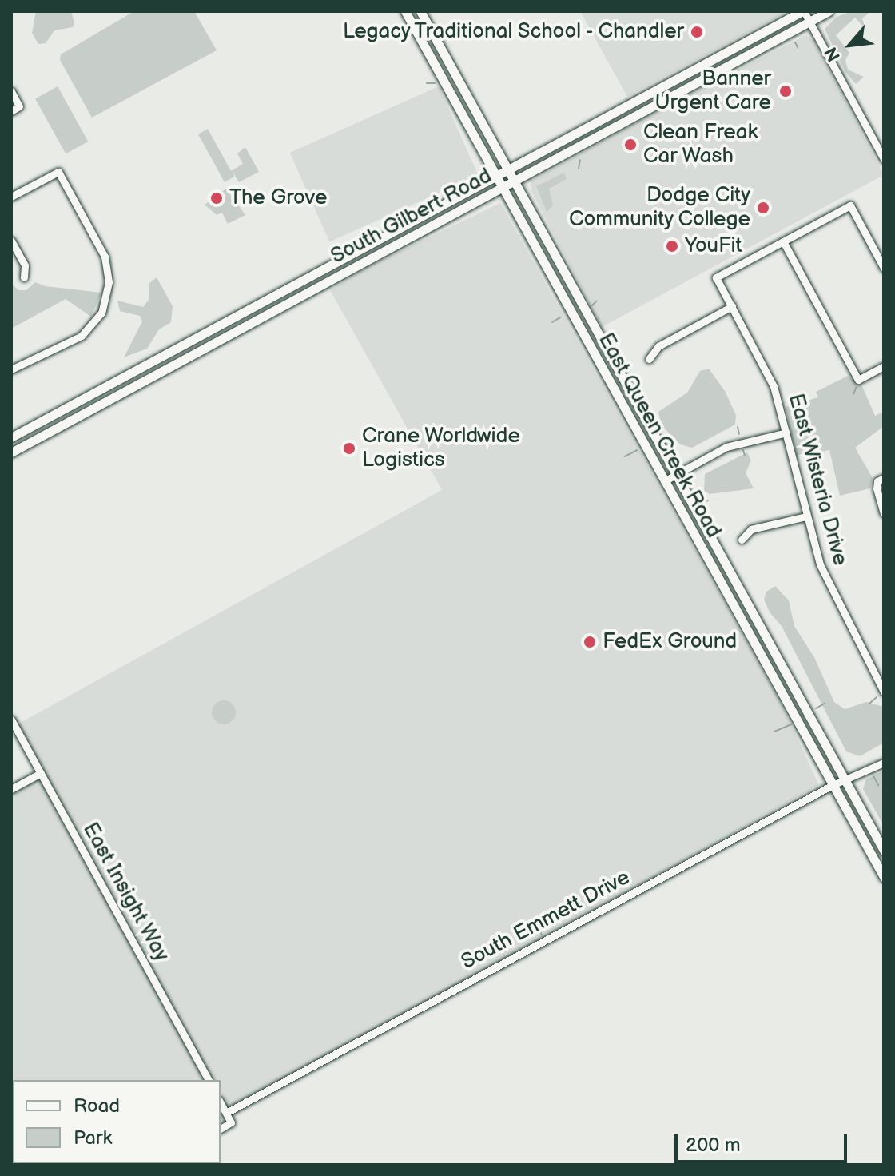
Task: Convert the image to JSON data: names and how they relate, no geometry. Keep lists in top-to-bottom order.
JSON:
{
  "streets": {
    "main road": ["South Gilbert Road", "East Queen Creek Road"],
    "street": ["East Wisteria Drive", "East Insight Way", "South Emmett Drive"]
  },
  "crossings": [
    ["South Gilbert Road", "East Queen Creek Road"],
    ["East Queen Creek Road", "South Emmett Drive"]
  ],
  "places": [
    "Legacy Traditional School - Chandler",
    "Banner Urgent Care",
    "Clean Freak Car Wash",
    "The Grove",
    "Dodge City Community College",
    "YouFit",
    "Crane Worldwide Logistics",
    "FedEx Ground"
  ],
  "legend": ["Road", "Park"],
  "scale_bar": "200 m",
  "north": "bottom left"
}
